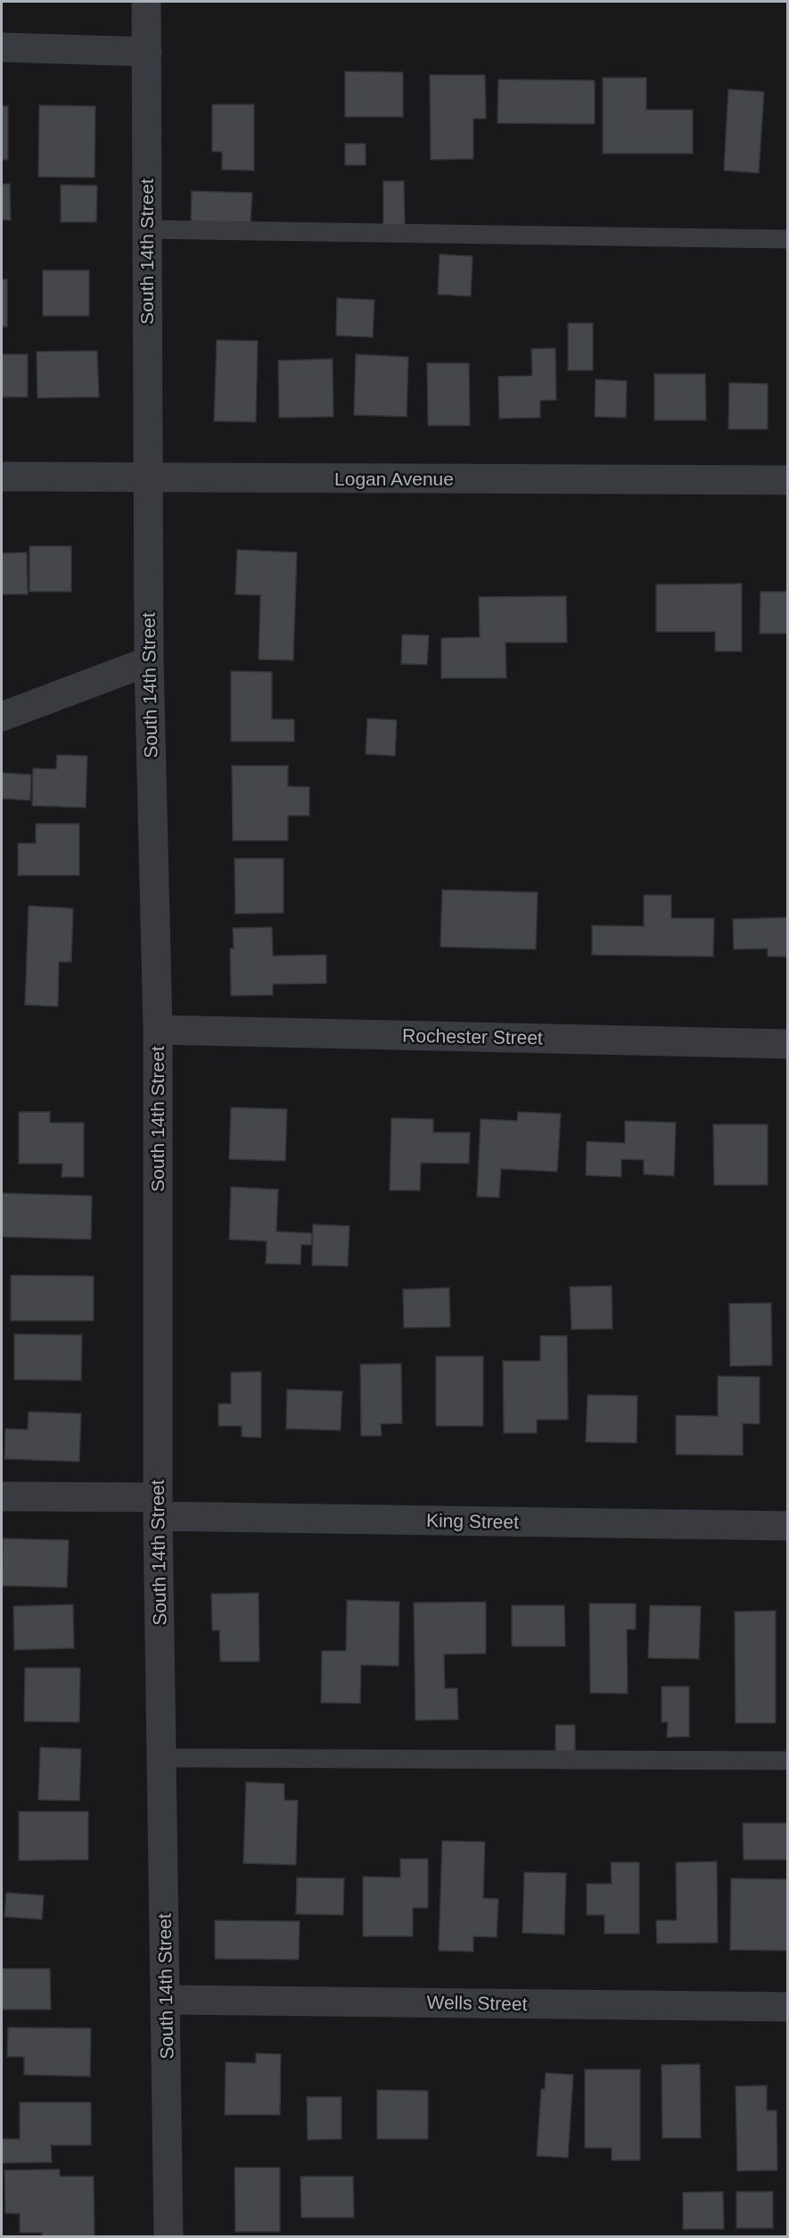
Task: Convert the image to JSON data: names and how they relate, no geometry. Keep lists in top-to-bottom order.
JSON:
{
  "streets": {
    "street": [
      "South 14th Street",
      "Logan Avenue",
      "Rochester Street",
      "King Street",
      "Wells Street"
    ]
  },
  "crossings": [
    ["South 14th Street", "Logan Avenue"],
    ["South 14th Street", "Rochester Street"],
    ["South 14th Street", "King Street"],
    ["South 14th Street", "Wells Street"]
  ]
}
